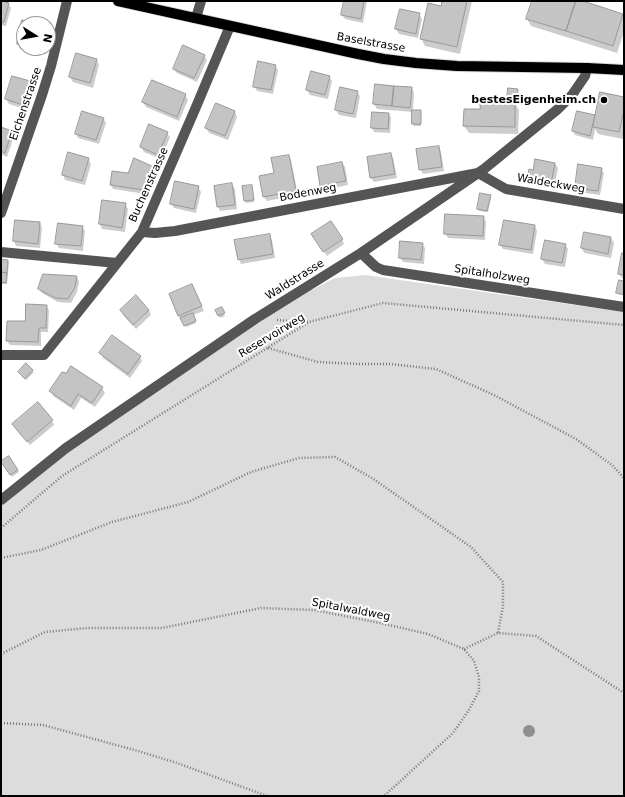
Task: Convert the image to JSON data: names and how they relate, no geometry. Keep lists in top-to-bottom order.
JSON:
{
  "streets": {
    "main road": ["Baselstrasse"],
    "street": [
      "Eichenstrasse",
      "Waldeckweg",
      "Buchenstrasse",
      "Bodenweg",
      "Spitalholzweg",
      "Waldstrasse"
    ],
    "path": ["Reservoirweg", "Spitalwaldweg"]
  },
  "crossings": [
    ["Baselstrasse", "Buchenstrasse"],
    ["Baselstrasse", "Waldstrasse"],
    ["Waldeckweg", "Bodenweg"],
    ["Waldeckweg", "Waldstrasse"],
    ["Buchenstrasse", "Bodenweg"],
    ["Bodenweg", "Waldstrasse"],
    ["Spitalholzweg", "Waldstrasse"]
  ],
  "places": ["bestesEigenheim.ch"],
  "north": "right"
}
